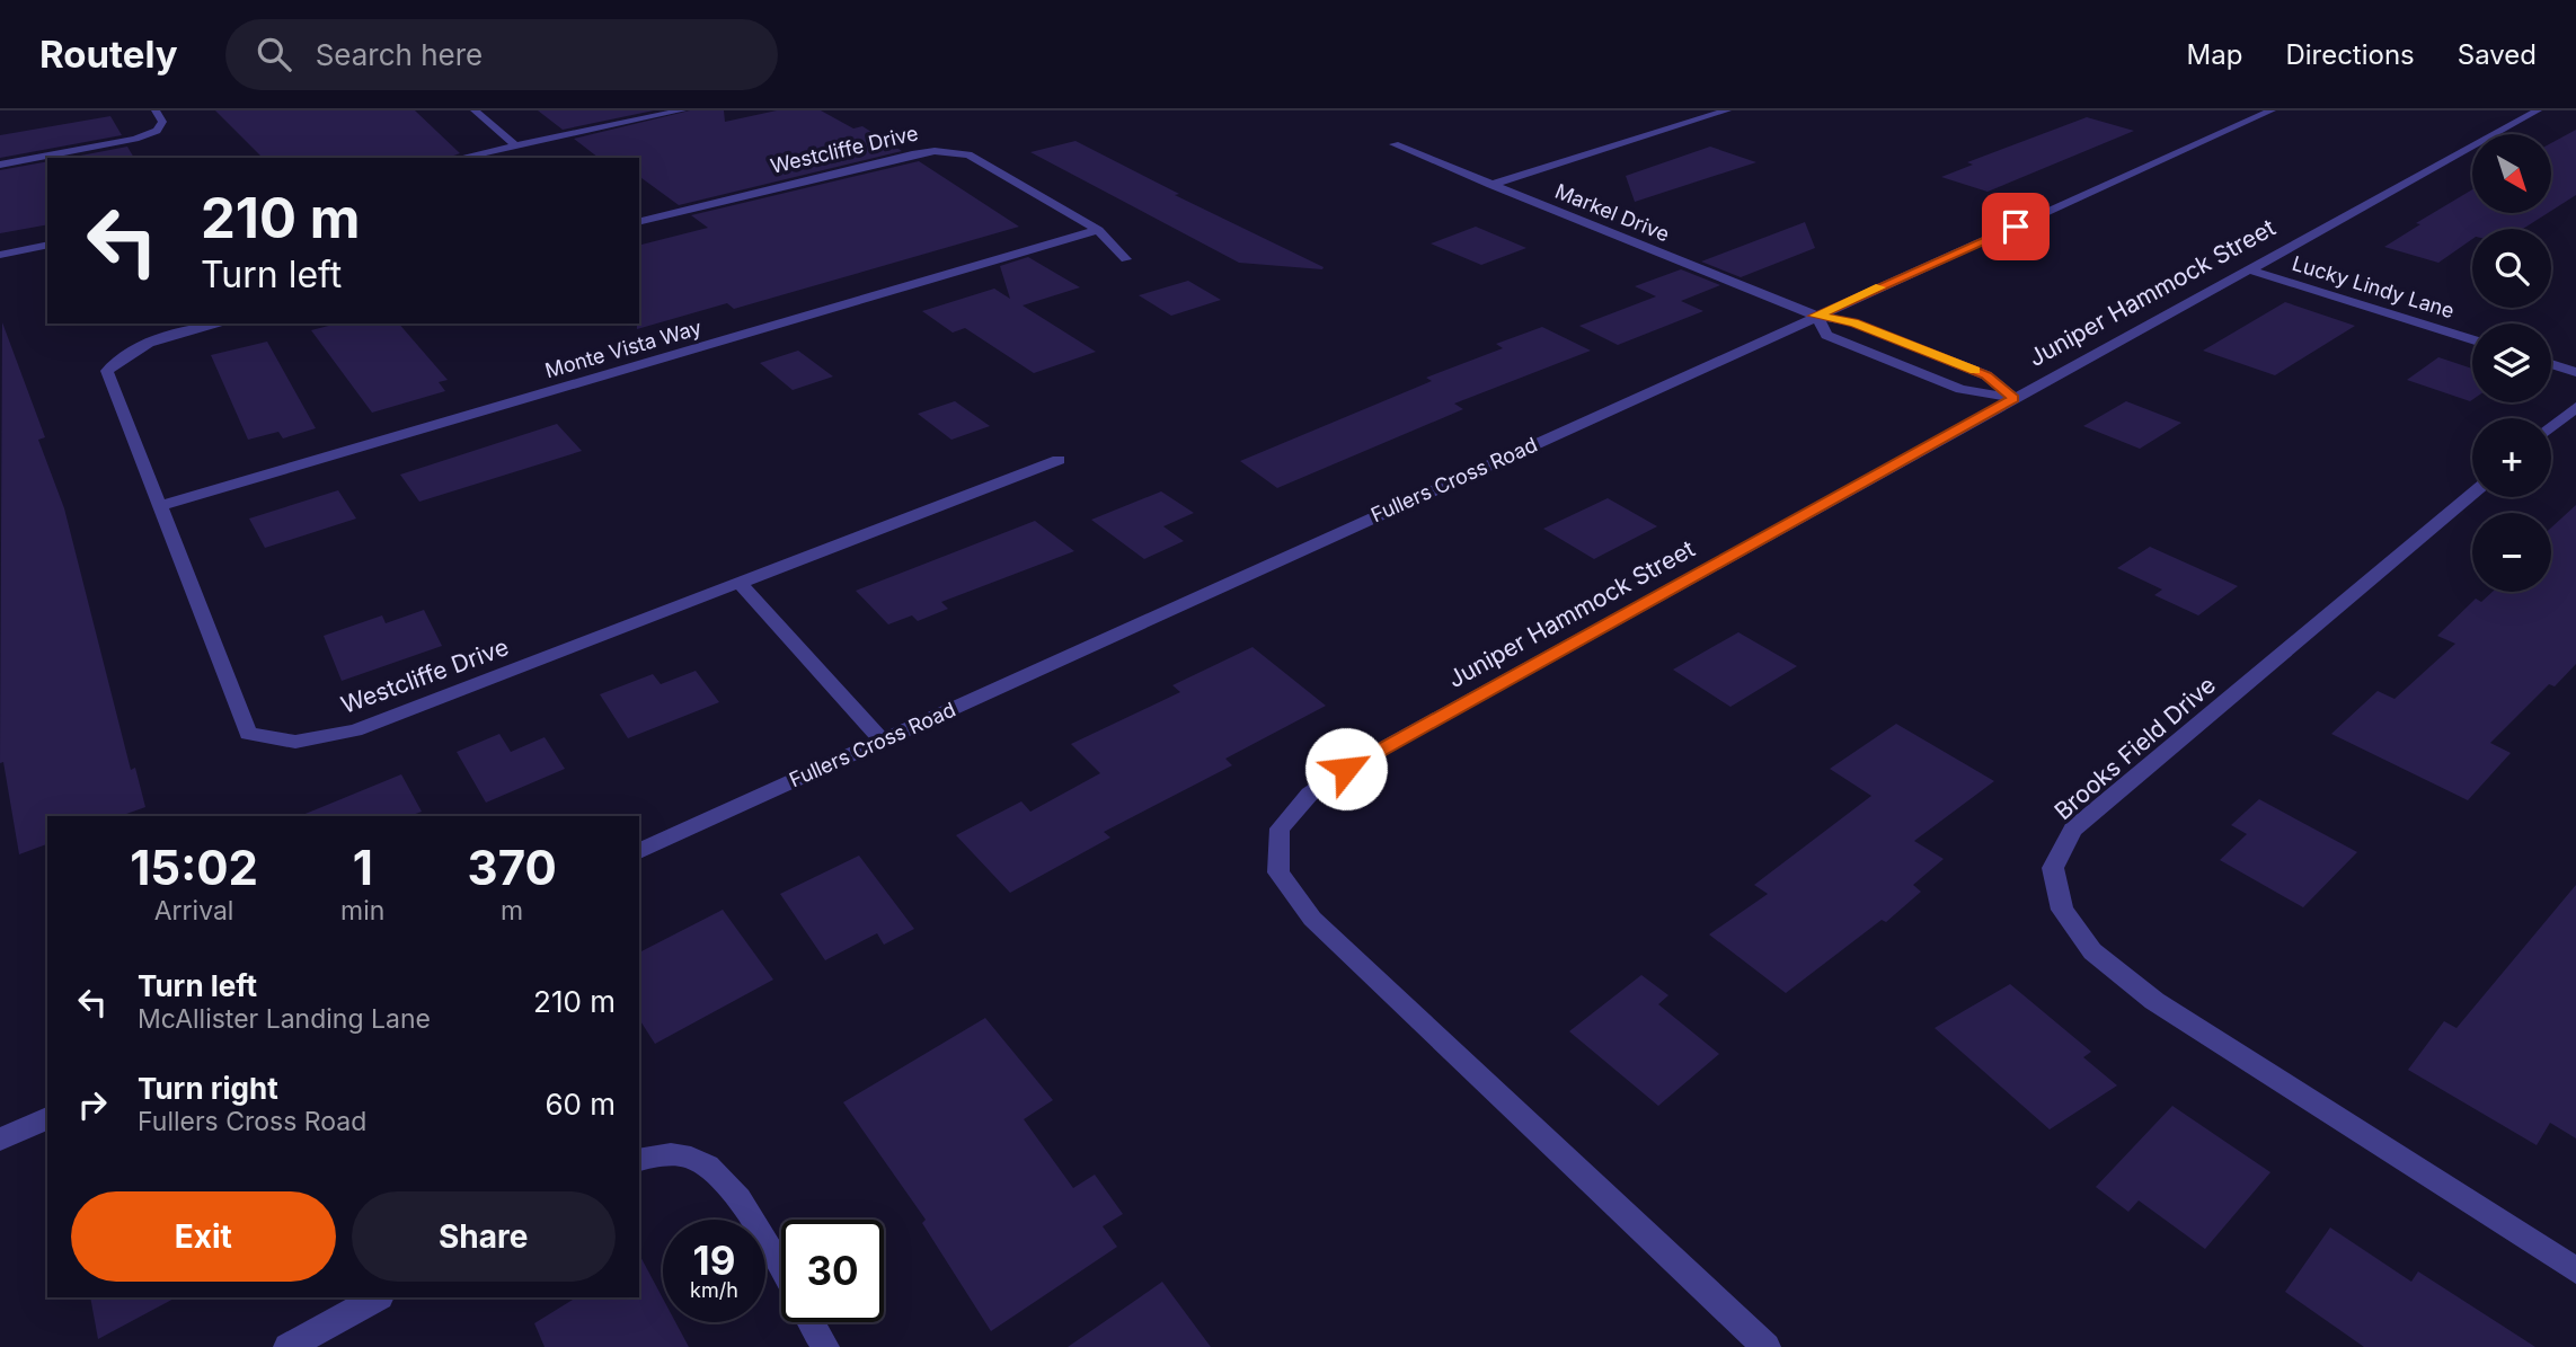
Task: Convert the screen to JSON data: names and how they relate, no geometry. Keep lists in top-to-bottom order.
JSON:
{
  "streets": {
    "street": [
      "Westcliffe Drive",
      "Markel Drive",
      "Lucky Lindy Lane",
      "Juniper Hammock Street",
      "Monte Vista Way",
      "Fullers Cross Road",
      "Brooks Field Drive"
    ]
  },
  "crossings": [
    ["Westcliffe Drive", "Monte Vista Way"],
    ["Markel Drive", "Fullers Cross Road"],
    ["Lucky Lindy Lane", "Juniper Hammock Street"]
  ],
  "north": "bottom right",
  "page": {
    "header": "Routely",
    "search": "Search here",
    "nav": ["Map", "Directions", "Saved"],
    "map_buttons": ["+", "−"],
    "turn": ["210 m", "Turn left"],
    "eta": [
      "15:02",
      "Arrival",
      "1",
      "min",
      "370",
      "m"
    ],
    "list": [
      {
        "name": "Turn left",
        "note": "McAllister Landing Lane",
        "value": "210 m"
      },
      {
        "name": "Turn right",
        "note": "Fullers Cross Road",
        "value": "60 m"
      }
    ],
    "buttons": ["Exit", "Share"],
    "speed": "19 km/h",
    "limit": "30"
  }
}
